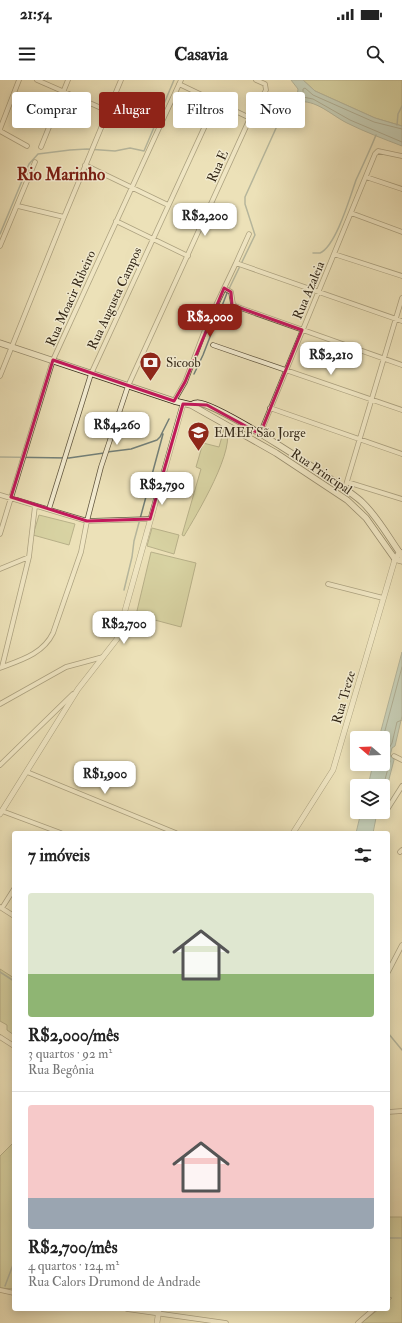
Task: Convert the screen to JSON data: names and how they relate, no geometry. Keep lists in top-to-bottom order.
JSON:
{
  "streets": {
    "main road": ["Rua Principal"],
    "street": [
      "Rua E",
      "Rua Azaleia",
      "Rua Moacir Ribeiro",
      "Rua Augusta Campos",
      "Rua Treze"
    ]
  },
  "crossings": [
    ["Rua E", "Rua Principal"],
    ["Rua Azaleia", "Rua Principal"],
    ["Rua Moacir Ribeiro", "Rua Principal"],
    ["Rua Augusta Campos", "Rua Principal"],
    ["Rua Principal", "Rua Treze"]
  ],
  "districts": ["Rio Marinho"],
  "places": {
    "bank": ["Sicoob"],
    "school or university": ["EMEF São Jorge"]
  },
  "north": "left",
  "page": {
    "status": "21:54",
    "header": "Casavia",
    "chip": [
      "Comprar",
      "Alugar",
      "Filtros",
      "Novo"
    ],
    "price": [
      "R$2,200",
      "R$2,000",
      "R$2,210",
      "R$4,260",
      "R$2,790",
      "R$2,700",
      "R$1,900"
    ],
    "heading": "7 imóveis",
    "list": [
      {
        "name": "R$2,000/mês",
        "note": "3 quartos · 92 m² · Rua Begônia"
      },
      {
        "name": "R$2,700/mês",
        "note": "4 quartos · 124 m² · Rua Calors Drumond de Andrade"
      }
    ]
  }
}
